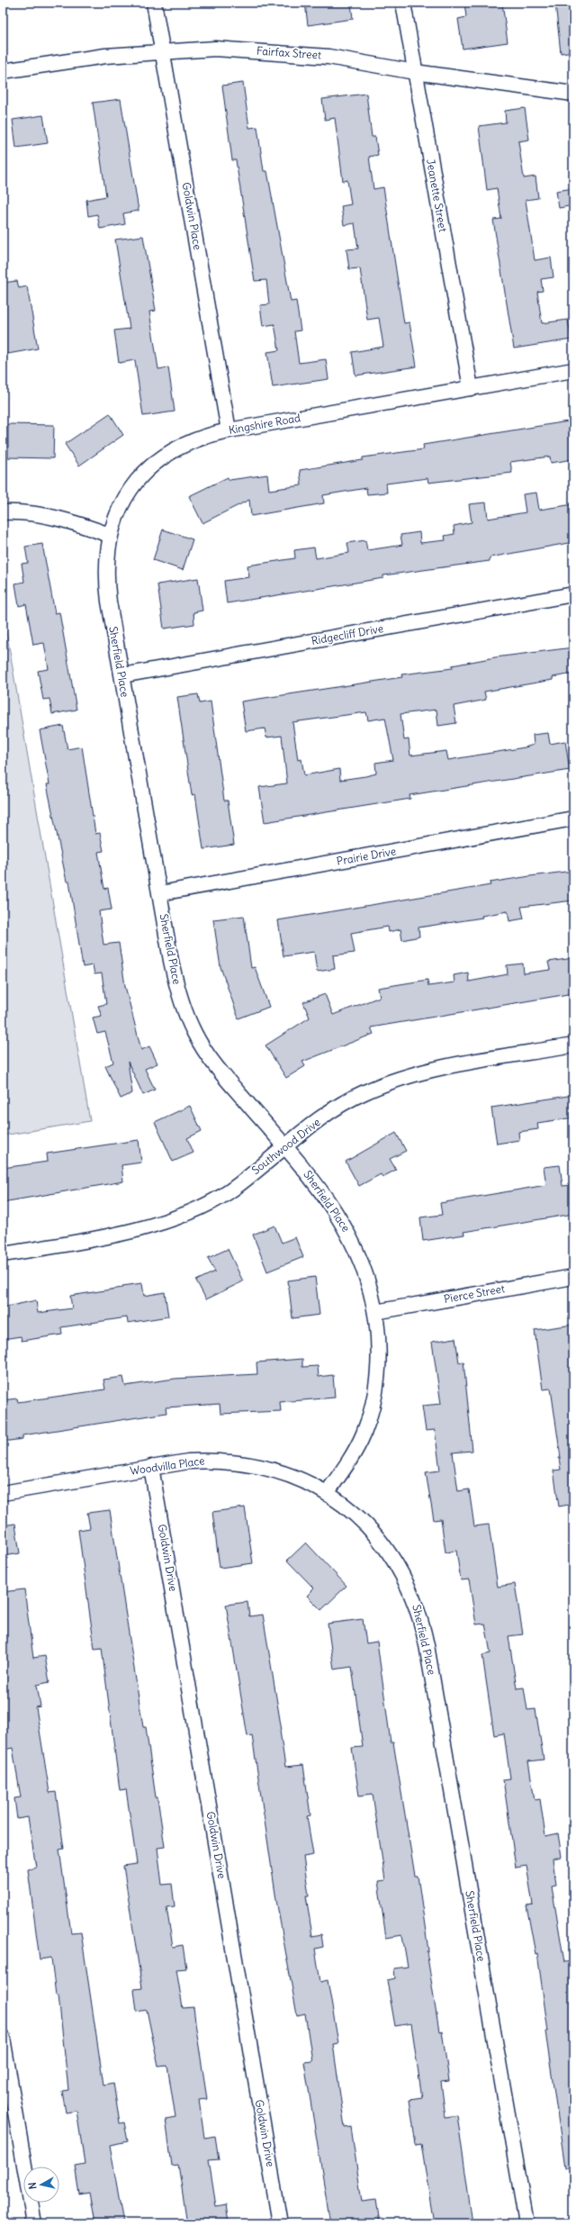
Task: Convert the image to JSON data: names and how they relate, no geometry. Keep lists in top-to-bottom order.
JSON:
{
  "streets": {
    "street": [
      "Fairfax Street",
      "Jeanette Street",
      "Goldwin Place",
      "Kingshire Road",
      "Ridgecliff Drive",
      "Sherfield Place",
      "Prairie Drive",
      "Southwood Drive",
      "Pierce Street",
      "Woodvilla Place",
      "Goldwin Drive"
    ]
  },
  "crossings": [
    ["Fairfax Street", "Jeanette Street"],
    ["Fairfax Street", "Goldwin Place"],
    ["Jeanette Street", "Kingshire Road"],
    ["Goldwin Place", "Kingshire Road"],
    ["Kingshire Road", "Sherfield Place"],
    ["Ridgecliff Drive", "Sherfield Place"],
    ["Sherfield Place", "Prairie Drive"],
    ["Sherfield Place", "Southwood Drive"],
    ["Sherfield Place", "Pierce Street"],
    ["Sherfield Place", "Woodvilla Place"],
    ["Woodvilla Place", "Goldwin Drive"]
  ],
  "north": "left"
}
